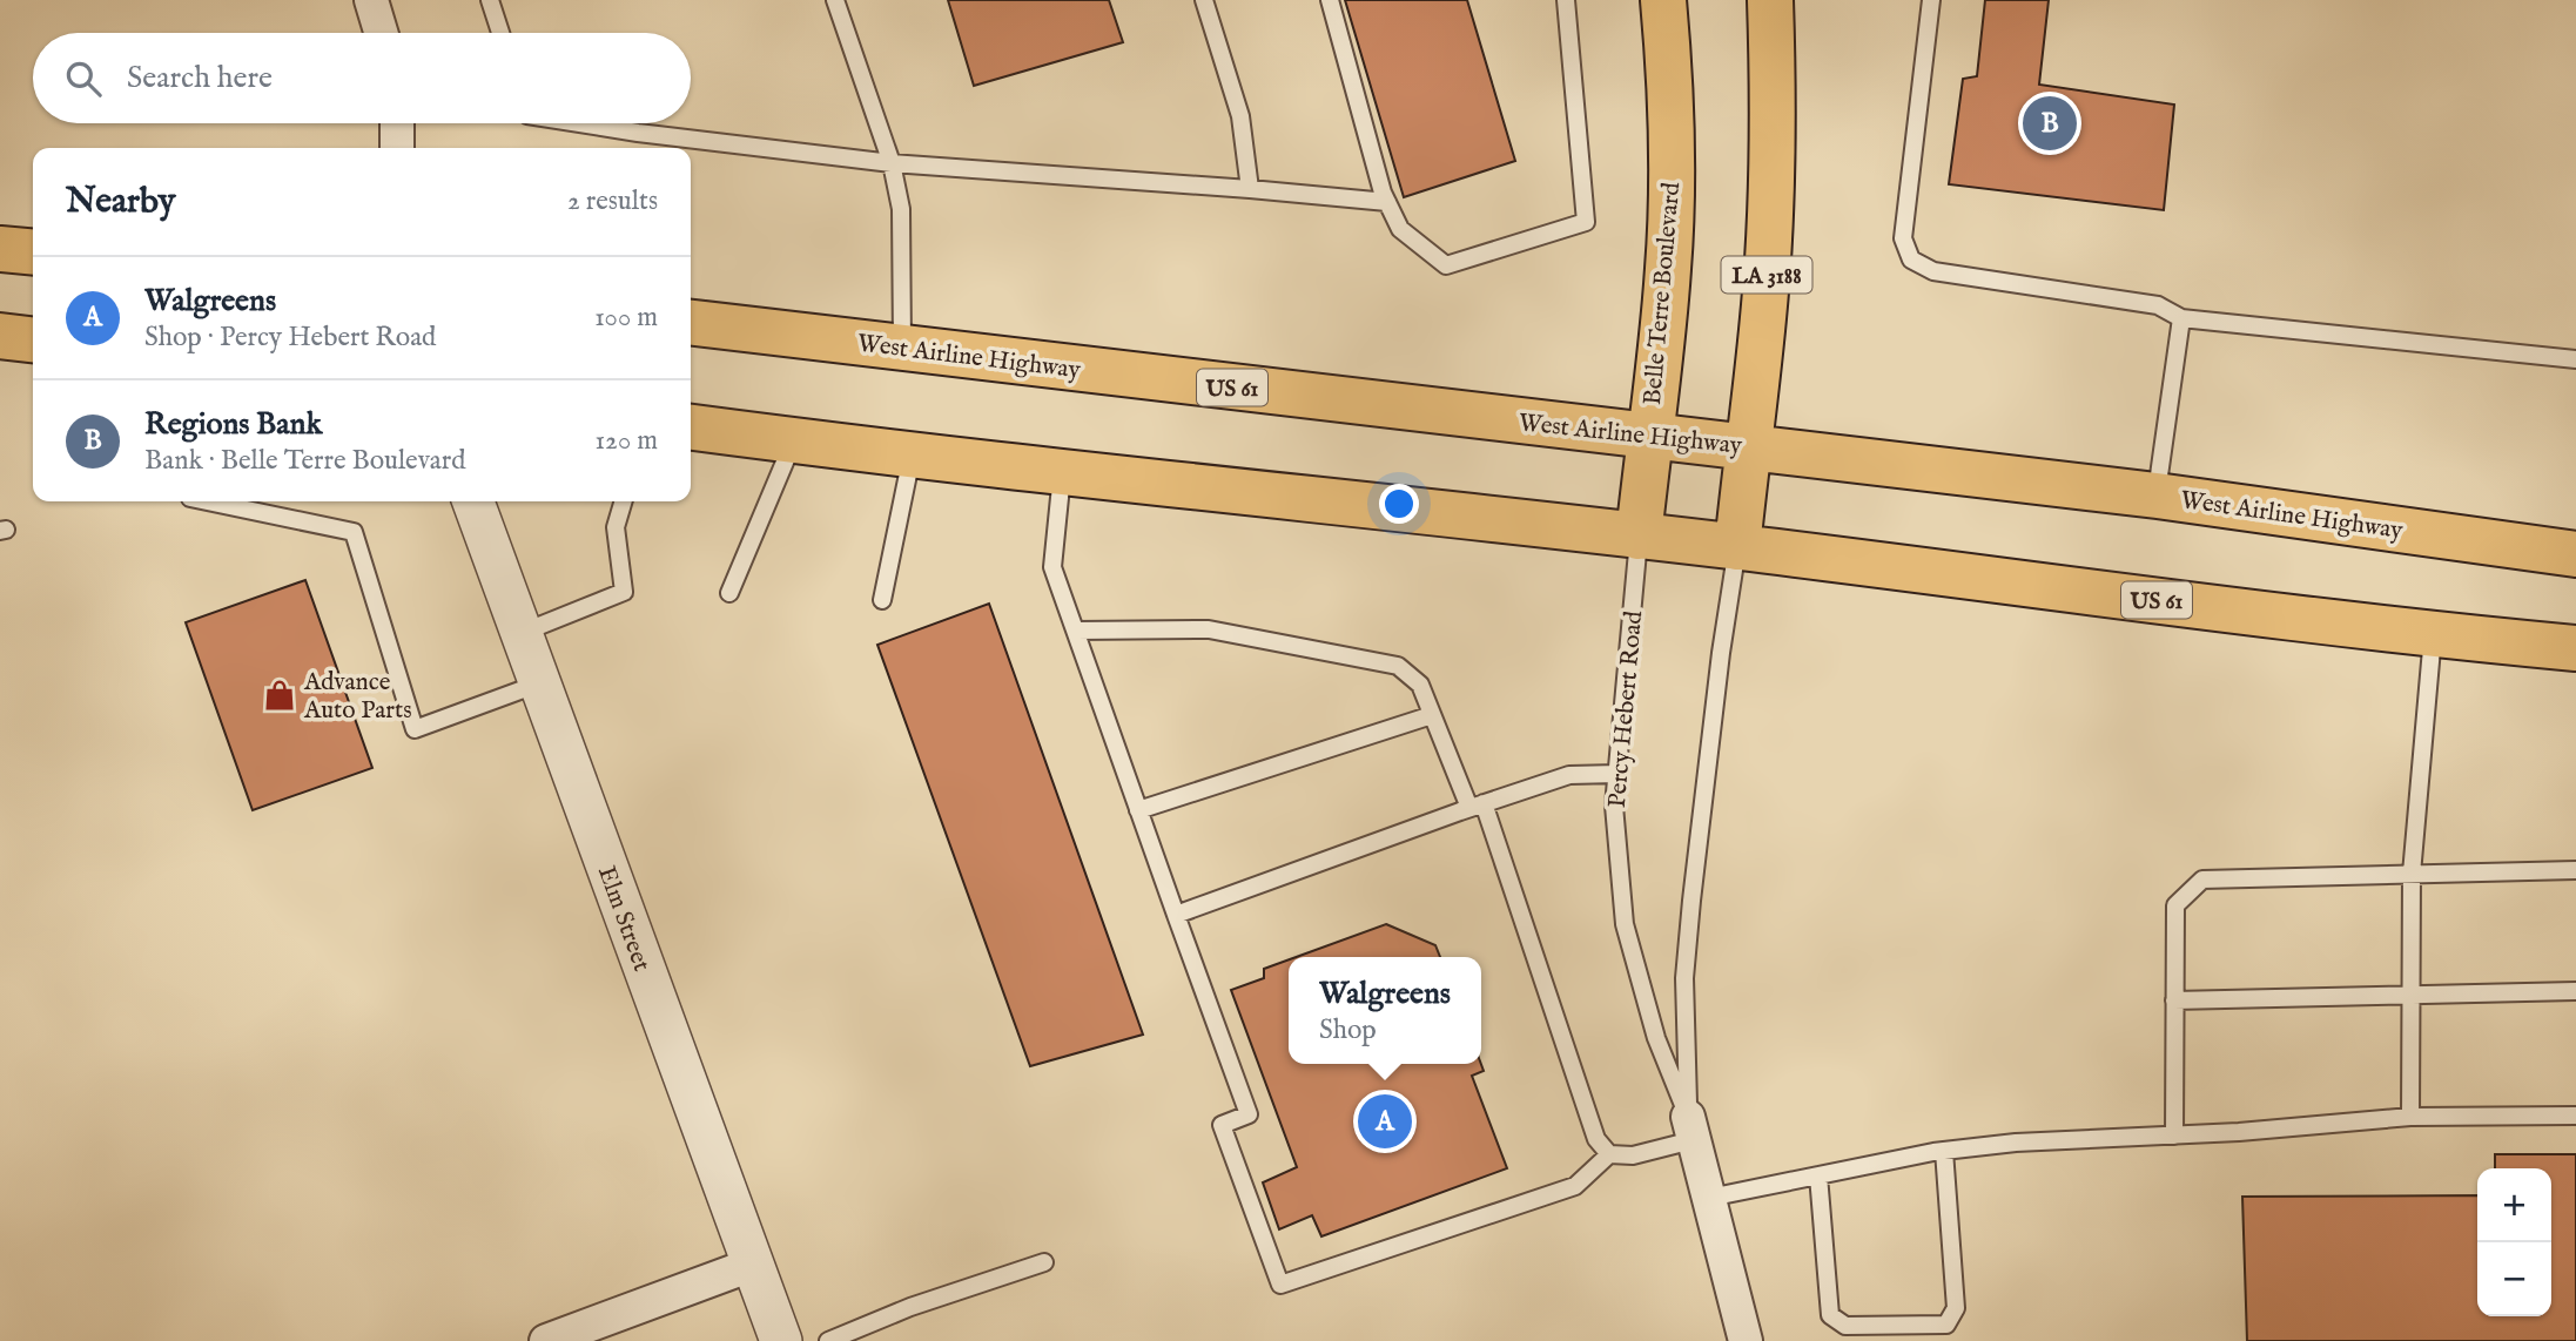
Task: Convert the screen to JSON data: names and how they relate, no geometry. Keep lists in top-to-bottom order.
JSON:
{
  "streets": {
    "highway": [
      "LA 3188",
      "Belle Terre Boulevard",
      "West Airline Highway",
      "US 61"
    ],
    "street": ["Percy Hebert Road", "Elm Street"]
  },
  "crossings": [
    ["LA 3188", "West Airline Highway"],
    ["LA 3188", "US 61"],
    ["LA 3188", "Percy Hebert Road"],
    ["Belle Terre Boulevard", "West Airline Highway"],
    ["Belle Terre Boulevard", "US 61"],
    ["Belle Terre Boulevard", "Percy Hebert Road"],
    ["US 61", "Percy Hebert Road"]
  ],
  "places": {
    "shop": ["Advance Auto Parts"]
  },
  "page": {
    "search": "Search here",
    "pins": ["B", "A"],
    "heading": ["Nearby", "2 results"],
    "list": [
      {
        "mark": "A",
        "name": "Walgreens",
        "note": "Shop · Percy Hebert Road",
        "value": "100 m"
      },
      {
        "mark": "B",
        "name": "Regions Bank",
        "note": "Bank · Belle Terre Boulevard",
        "value": "120 m"
      }
    ],
    "popup": ["Walgreens", "Shop"],
    "map_buttons": ["+", "−"]
  }
}
